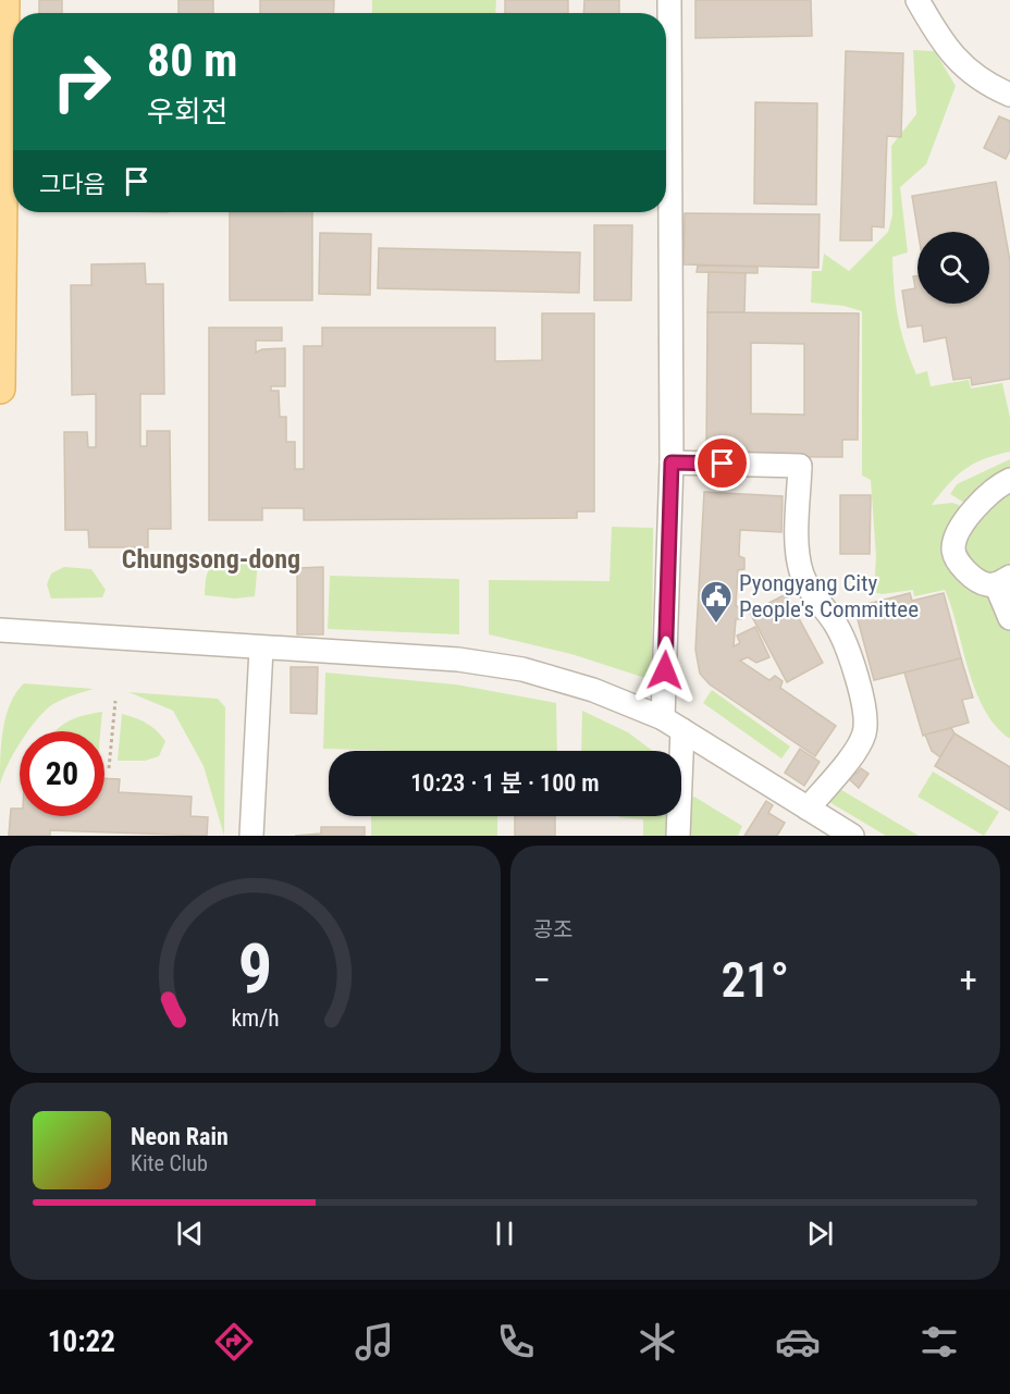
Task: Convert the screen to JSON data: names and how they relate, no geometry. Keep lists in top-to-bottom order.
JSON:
{
  "districts": ["Chungsong-dong"],
  "places": {
    "public building": ["Pyongyang City People's Committee"]
  },
  "page": {
    "turn": ["80 m", "우회전"],
    "then": "그다음",
    "limit": "20",
    "trip": "10:23 · 1 분 · 100 m",
    "tile": "공조",
    "heat": ["−", "21°", "+"],
    "song": ["Neon Rain", "Kite Club"],
    "tabs": "10:22",
    "gauge": ["9", "km/h"]
  }
}
